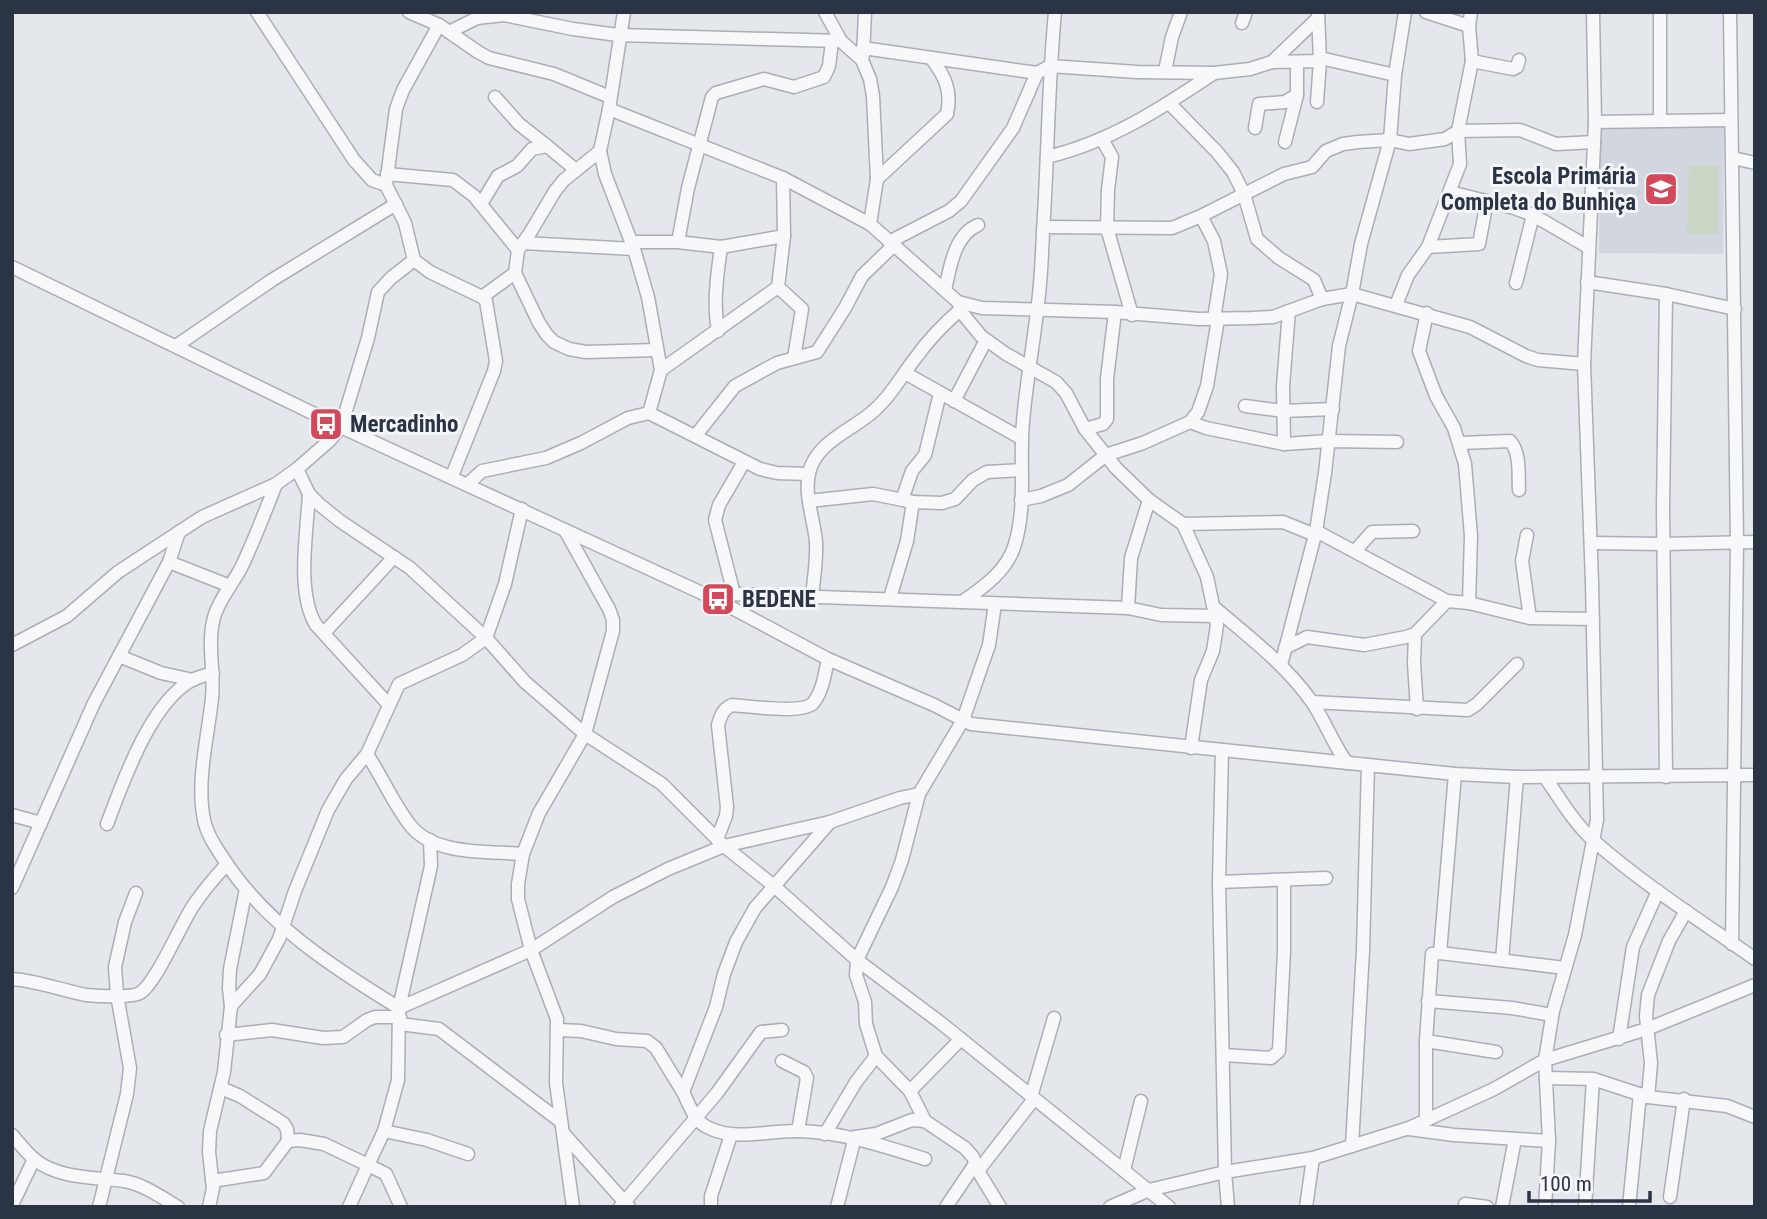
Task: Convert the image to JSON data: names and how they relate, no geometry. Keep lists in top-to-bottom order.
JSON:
{
  "places": {
    "school or university": ["Escola Primária Completa do Bunhiça"],
    "bus stop": ["Mercadinho", "BEDENE"]
  },
  "scale_bar": "100 m"
}
